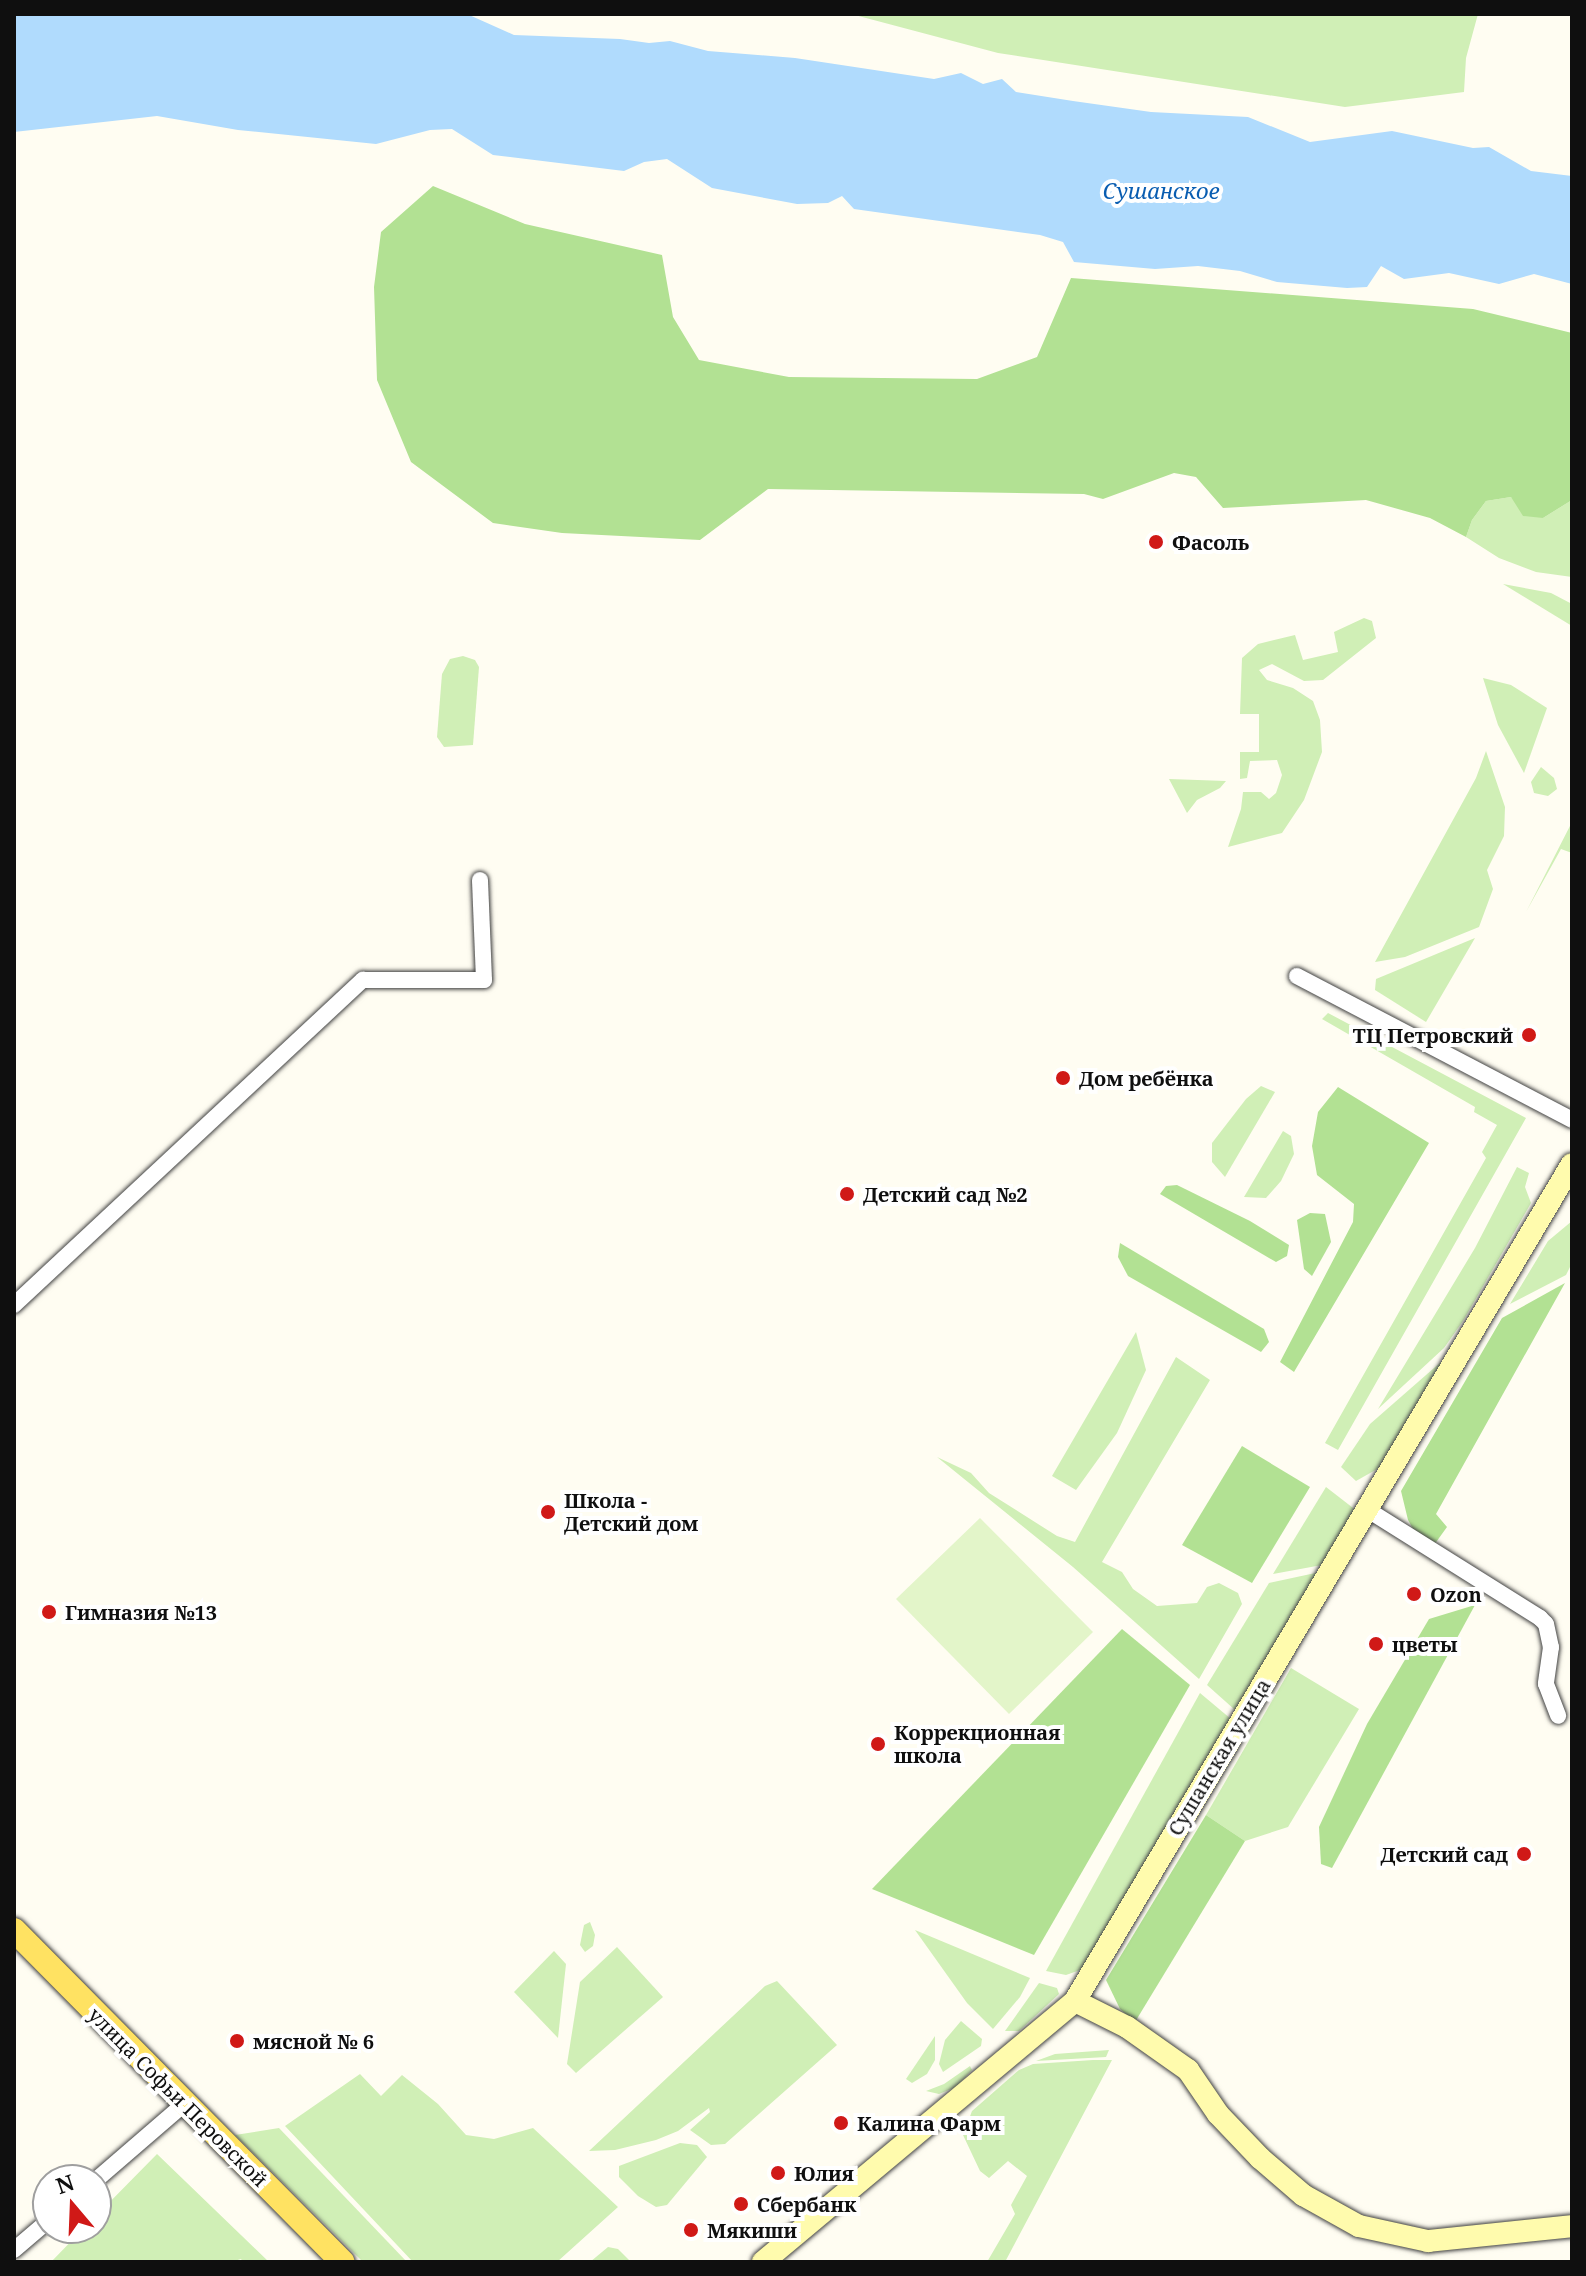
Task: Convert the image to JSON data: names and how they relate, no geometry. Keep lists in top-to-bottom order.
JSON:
{
  "streets": {
    "main road": ["Сушанская улица", "улица Софьи Перовской"]
  },
  "water": ["Сушанское"],
  "places": [
    "Фасоль",
    "ТЦ Петровский",
    "Дом ребёнка",
    "Детский сад №2",
    "Школа - Детский дом",
    "Ozon",
    "Гимназия №13",
    "цветы",
    "Коррекционная школа",
    "Детский сад",
    "мясной № 6",
    "Калина Фарм",
    "Юлия",
    "Сбербанк",
    "Мякиши"
  ],
  "north": "top"
}
